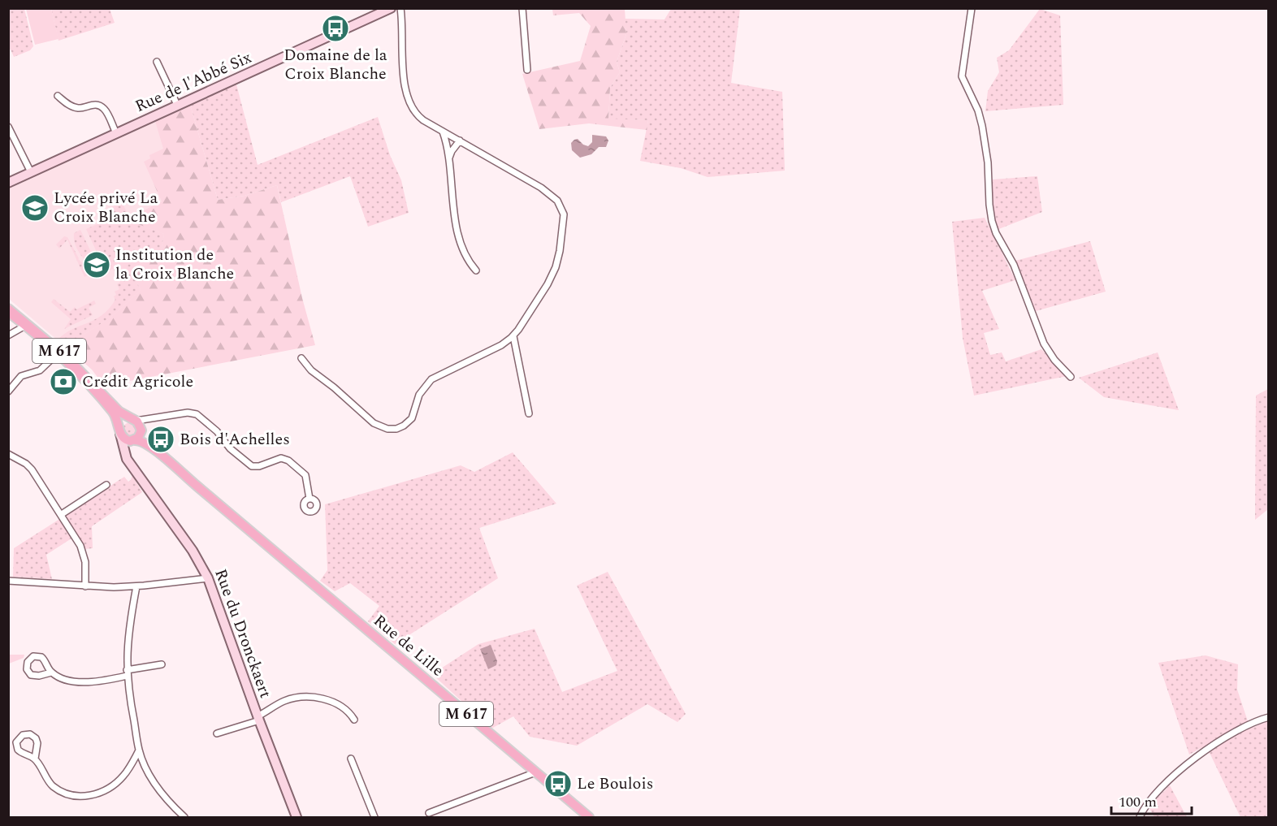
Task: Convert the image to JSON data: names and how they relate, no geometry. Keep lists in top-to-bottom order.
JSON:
{
  "streets": {
    "main road": [
      "Rue de l'Abbé Six",
      "M 617",
      "Rue du Dronckaert",
      "Rue de Lille"
    ]
  },
  "crossings": [
    ["M 617", "Rue du Dronckaert"],
    ["M 617", "Rue de Lille"],
    ["Rue du Dronckaert", "Rue de Lille"]
  ],
  "places": {
    "bus stop": ["Domaine de la Croix Blanche", "Bois d'Achelles", "Le Boulois"],
    "school or university": ["Lycée privé La Croix Blanche", "Institution de la Croix Blanche"],
    "bank": ["Crédit Agricole"]
  },
  "scale_bar": "100 m"
}
